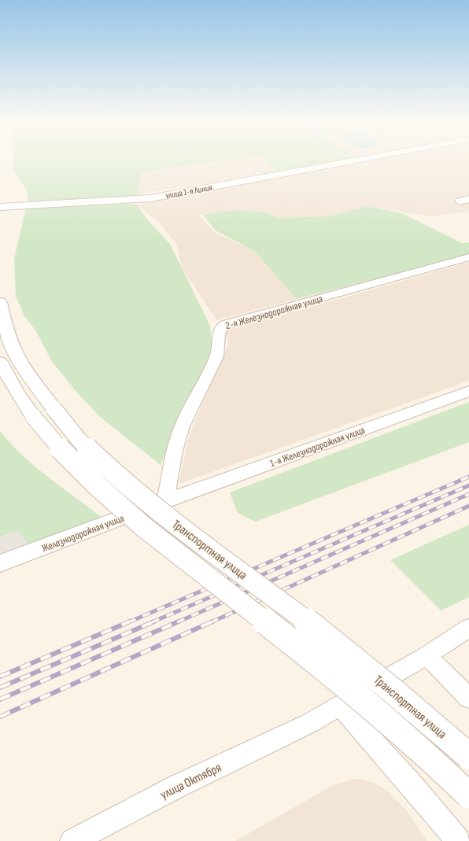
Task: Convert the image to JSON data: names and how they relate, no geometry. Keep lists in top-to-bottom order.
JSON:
{
  "streets": {
    "street": [
      "улица 1-я Линия",
      "2-я Железнодорожная улица",
      "1-я Железнодорожная улица",
      "Железнодорожная улица",
      "Транспортная улица",
      "улица Октября"
    ]
  },
  "crossings": [
    ["2-я Железнодорожная улица", "1-я Железнодорожная улица"],
    ["2-я Железнодорожная улица", "Железнодорожная улица"],
    ["1-я Железнодорожная улица", "Железнодорожная улица"]
  ]
}
